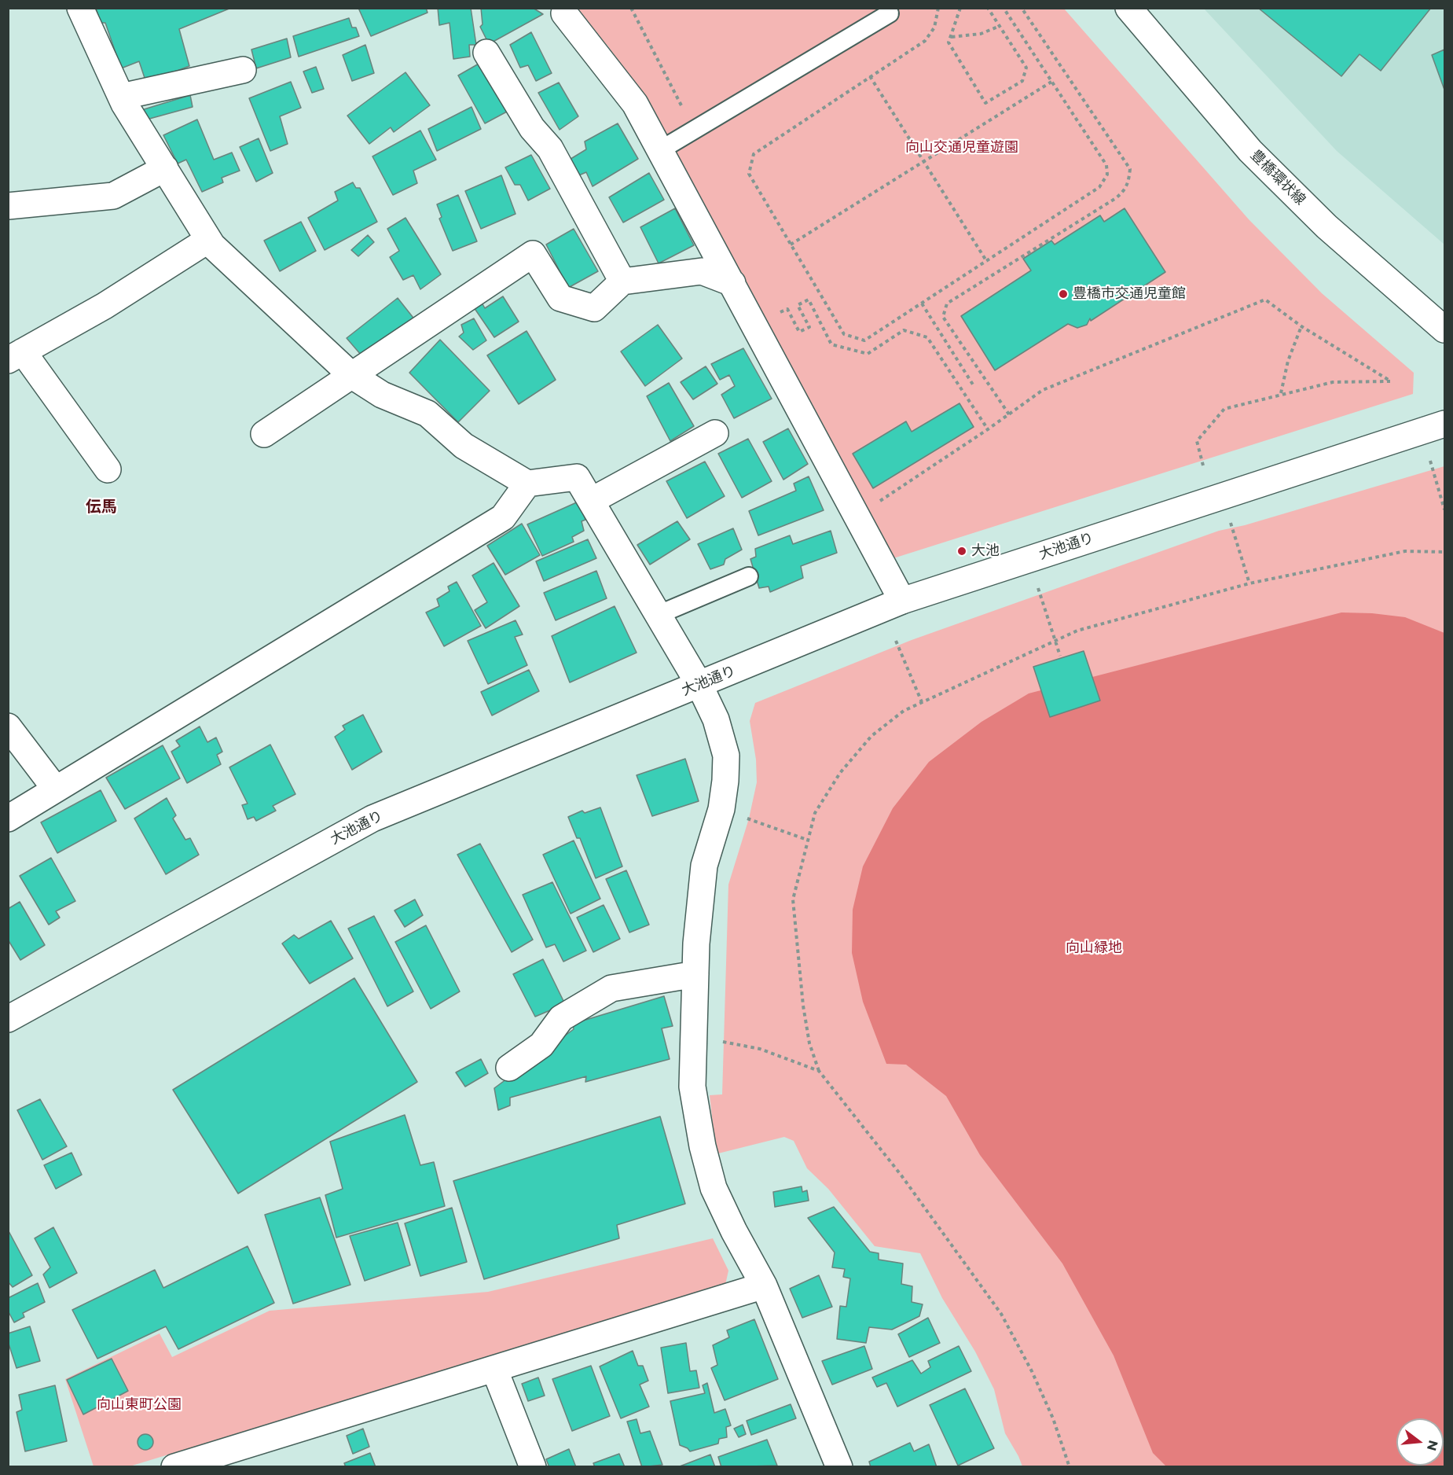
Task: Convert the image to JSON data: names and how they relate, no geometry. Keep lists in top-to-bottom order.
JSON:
{
  "streets": {
    "street": ["豊橋環状線", "大池通り"]
  },
  "districts": ["伝馬"],
  "parks": ["向山交通児童遊園", "向山緑地", "向山東町公園"],
  "places": ["豊橋市交通児童館", "大池"],
  "north": "right"
}
